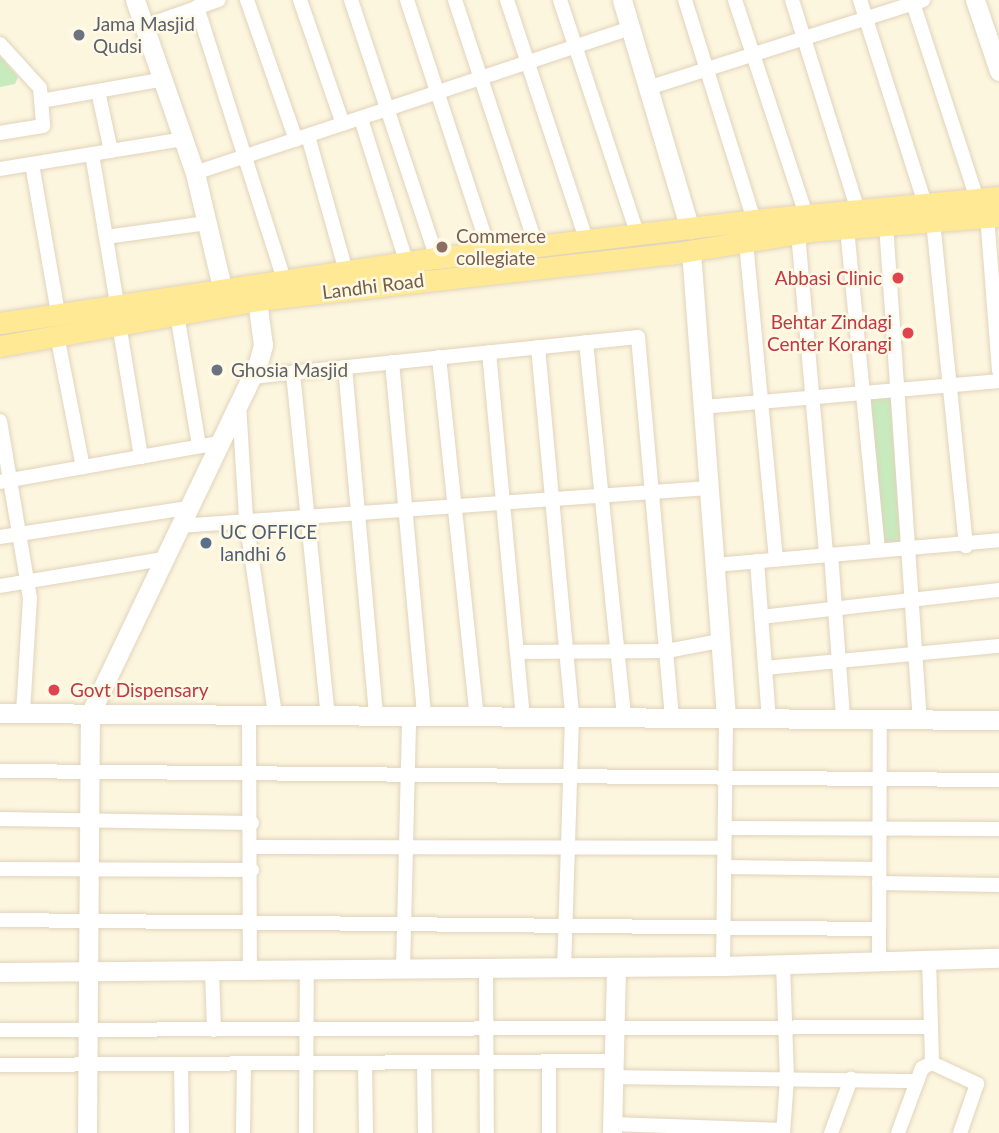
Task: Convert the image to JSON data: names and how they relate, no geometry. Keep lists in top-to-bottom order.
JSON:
{
  "streets": {
    "main road": ["Landhi Road"]
  },
  "places": [
    "Jama Masjid Qudsi",
    "Commerce collegiate",
    "Abbasi Clinic",
    "Behtar Zindagi Center Korangi",
    "Ghosia Masjid",
    "UC OFFICE landhi 6",
    "Govt Dispensary"
  ]
}
